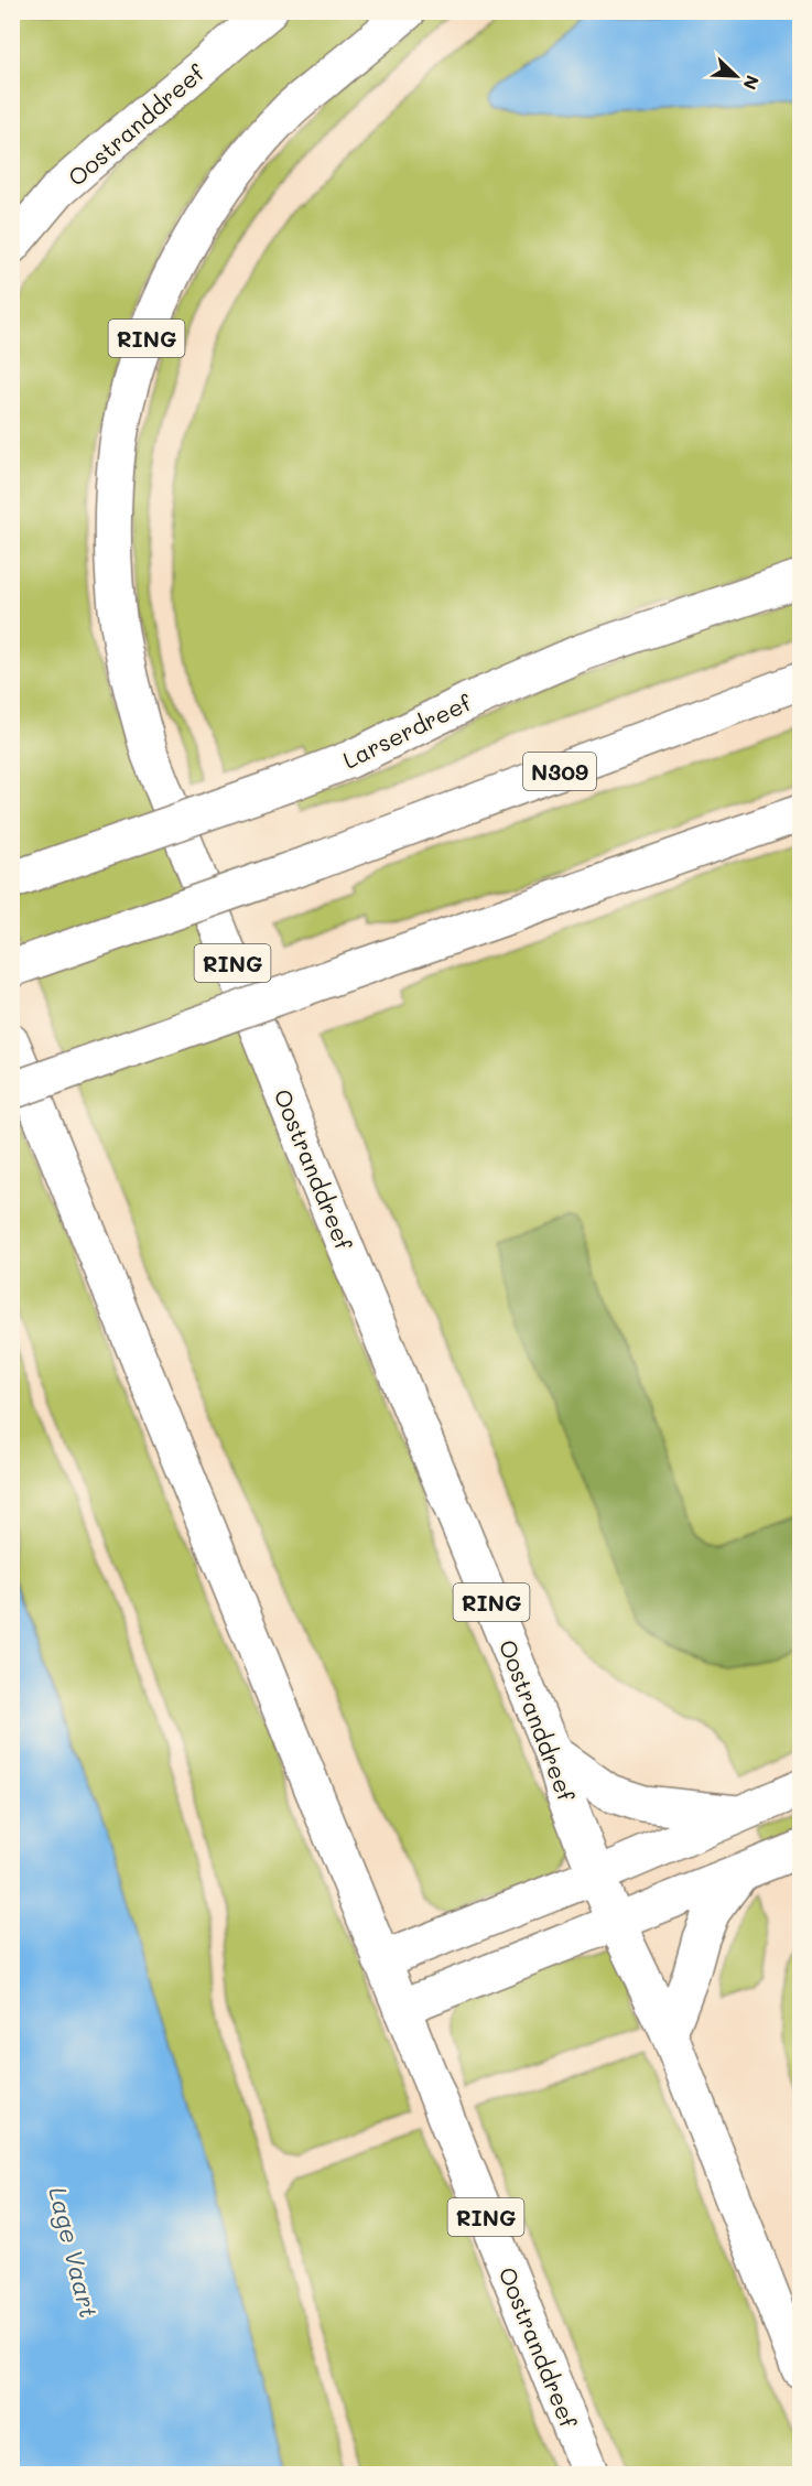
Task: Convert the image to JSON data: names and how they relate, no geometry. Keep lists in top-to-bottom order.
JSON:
{
  "streets": {
    "main road": [
      "Oostranddreef",
      "RING",
      "Larserdreef",
      "N309"
    ]
  },
  "water": ["Lage Vaart"],
  "north": "bottom right"
}
